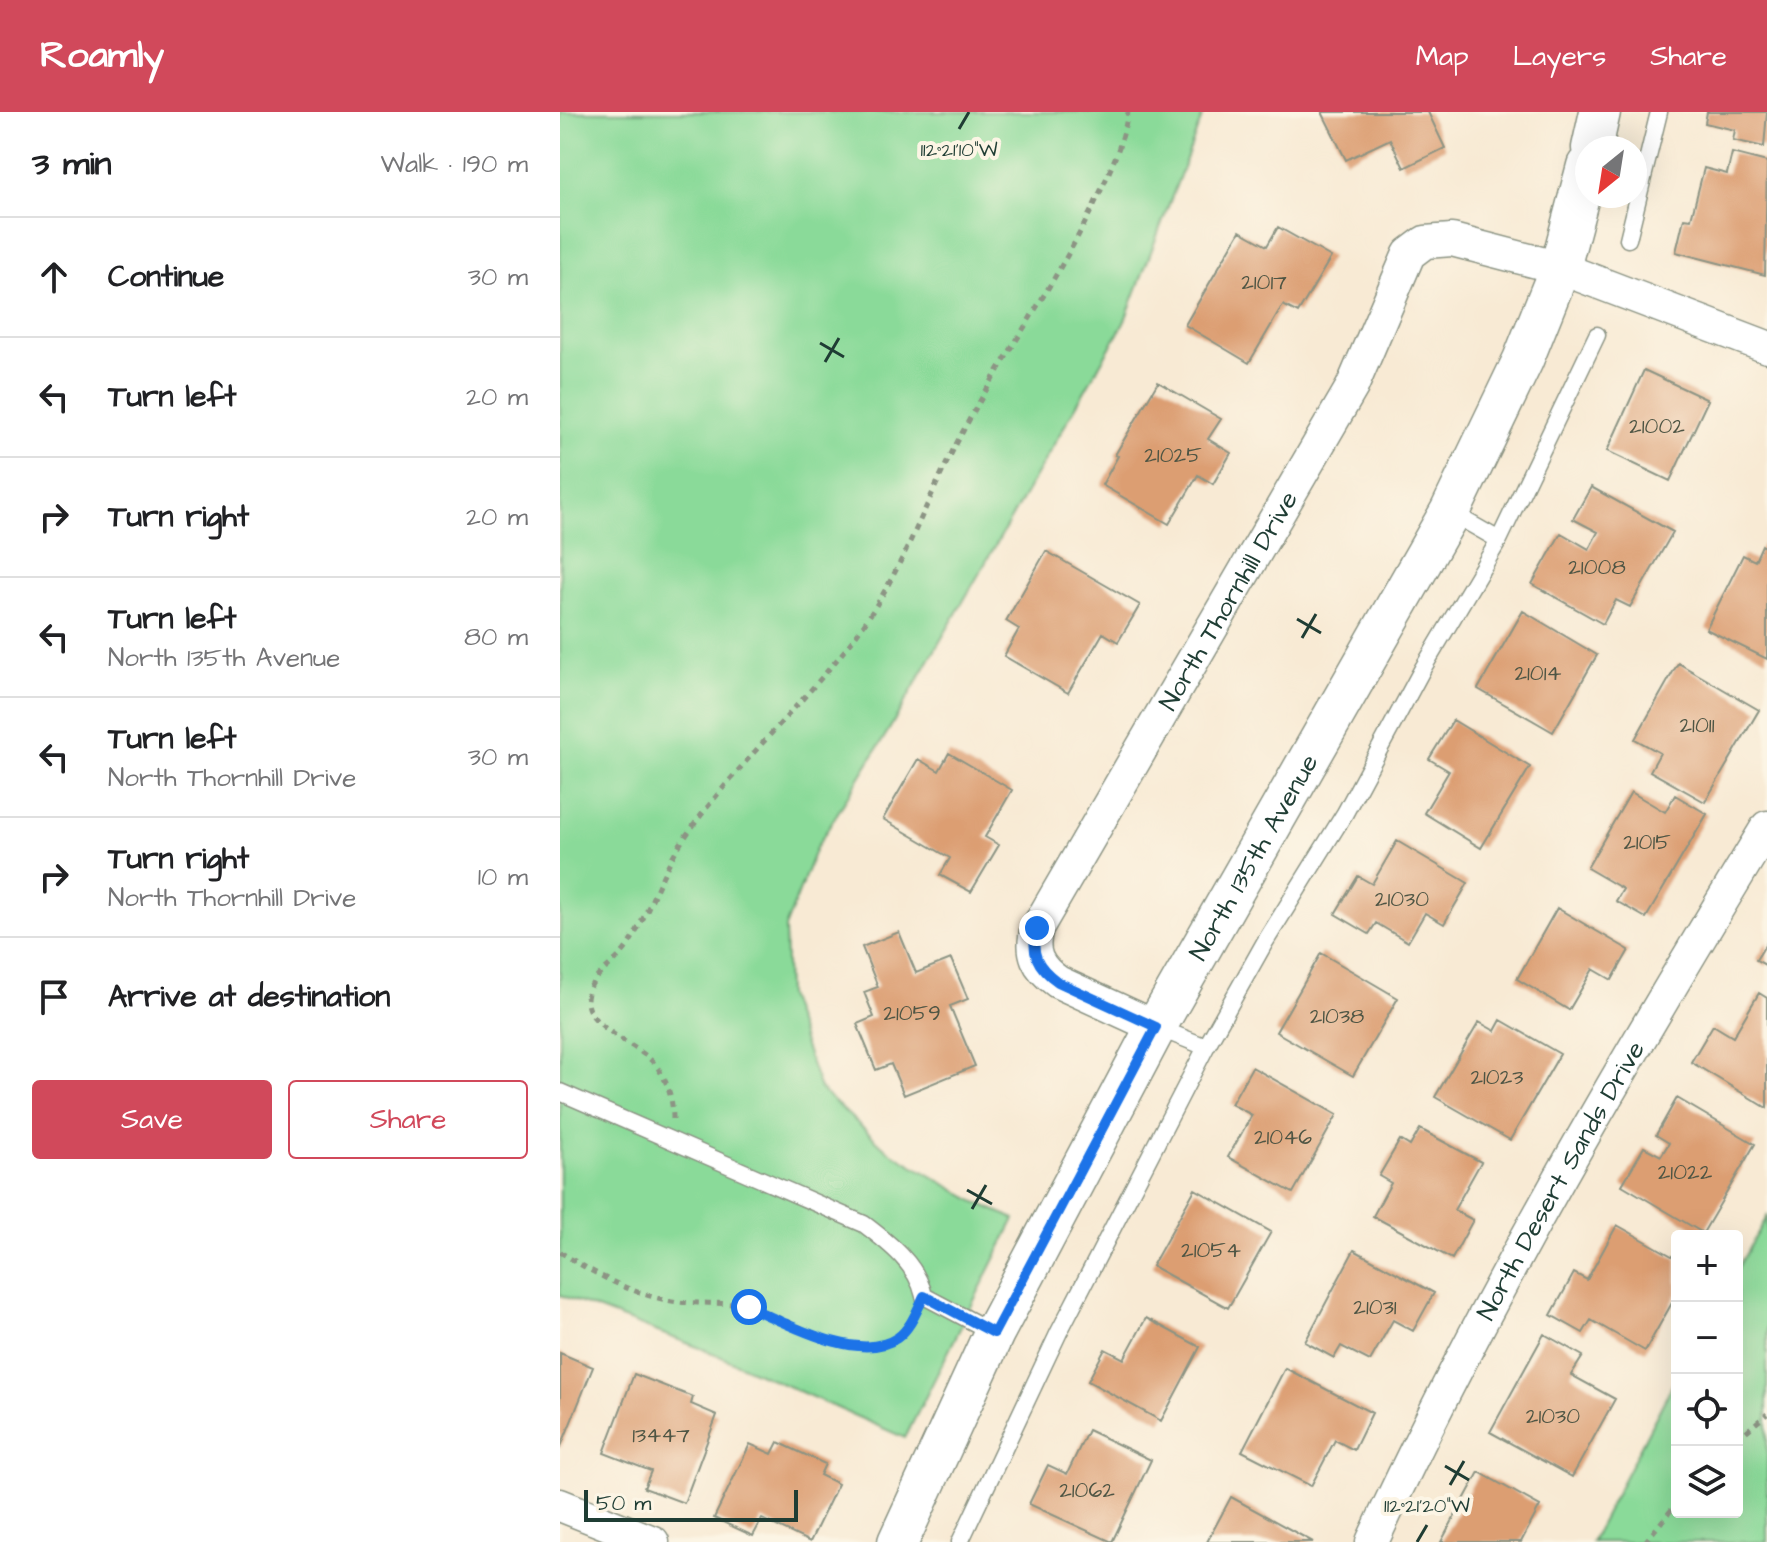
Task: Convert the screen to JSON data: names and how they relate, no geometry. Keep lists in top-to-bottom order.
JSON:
{
  "streets": {
    "street": ["North Thornhill Drive", "North 135th Avenue", "North Desert Sands Drive"]
  },
  "crossings": [
    ["North Thornhill Drive", "North 135th Avenue"]
  ],
  "house_numbers": [
    "21017",
    "21002",
    "21025",
    "21008",
    "21014",
    "21011",
    "21015",
    "21030",
    "21059",
    "21038",
    "21023",
    "21046",
    "21022",
    "21054",
    "21031",
    "21030",
    "13447",
    "21062"
  ],
  "scale_bar": "50 m",
  "north": "bottom left",
  "page": {
    "header": "Roamly",
    "nav": ["Map", "Layers", "Share"],
    "heading": ["3 min", "Walk · 190 m"],
    "list": [
      ["Continue", "30 m"],
      ["Turn left", "20 m"],
      ["Turn right", "20 m"],
      ["Turn left", "North 135th Avenue", "80 m"],
      ["Turn left", "North Thornhill Drive", "30 m"],
      ["Turn right", "North Thornhill Drive", "10 m"],
      "Arrive at destination"
    ],
    "buttons": ["Save", "Share"],
    "map_buttons": ["+", "−"],
    "scale": "50 m"
  },
  "coordinates": ["112°21'10\"W", "112°21'20\"W"]
}
